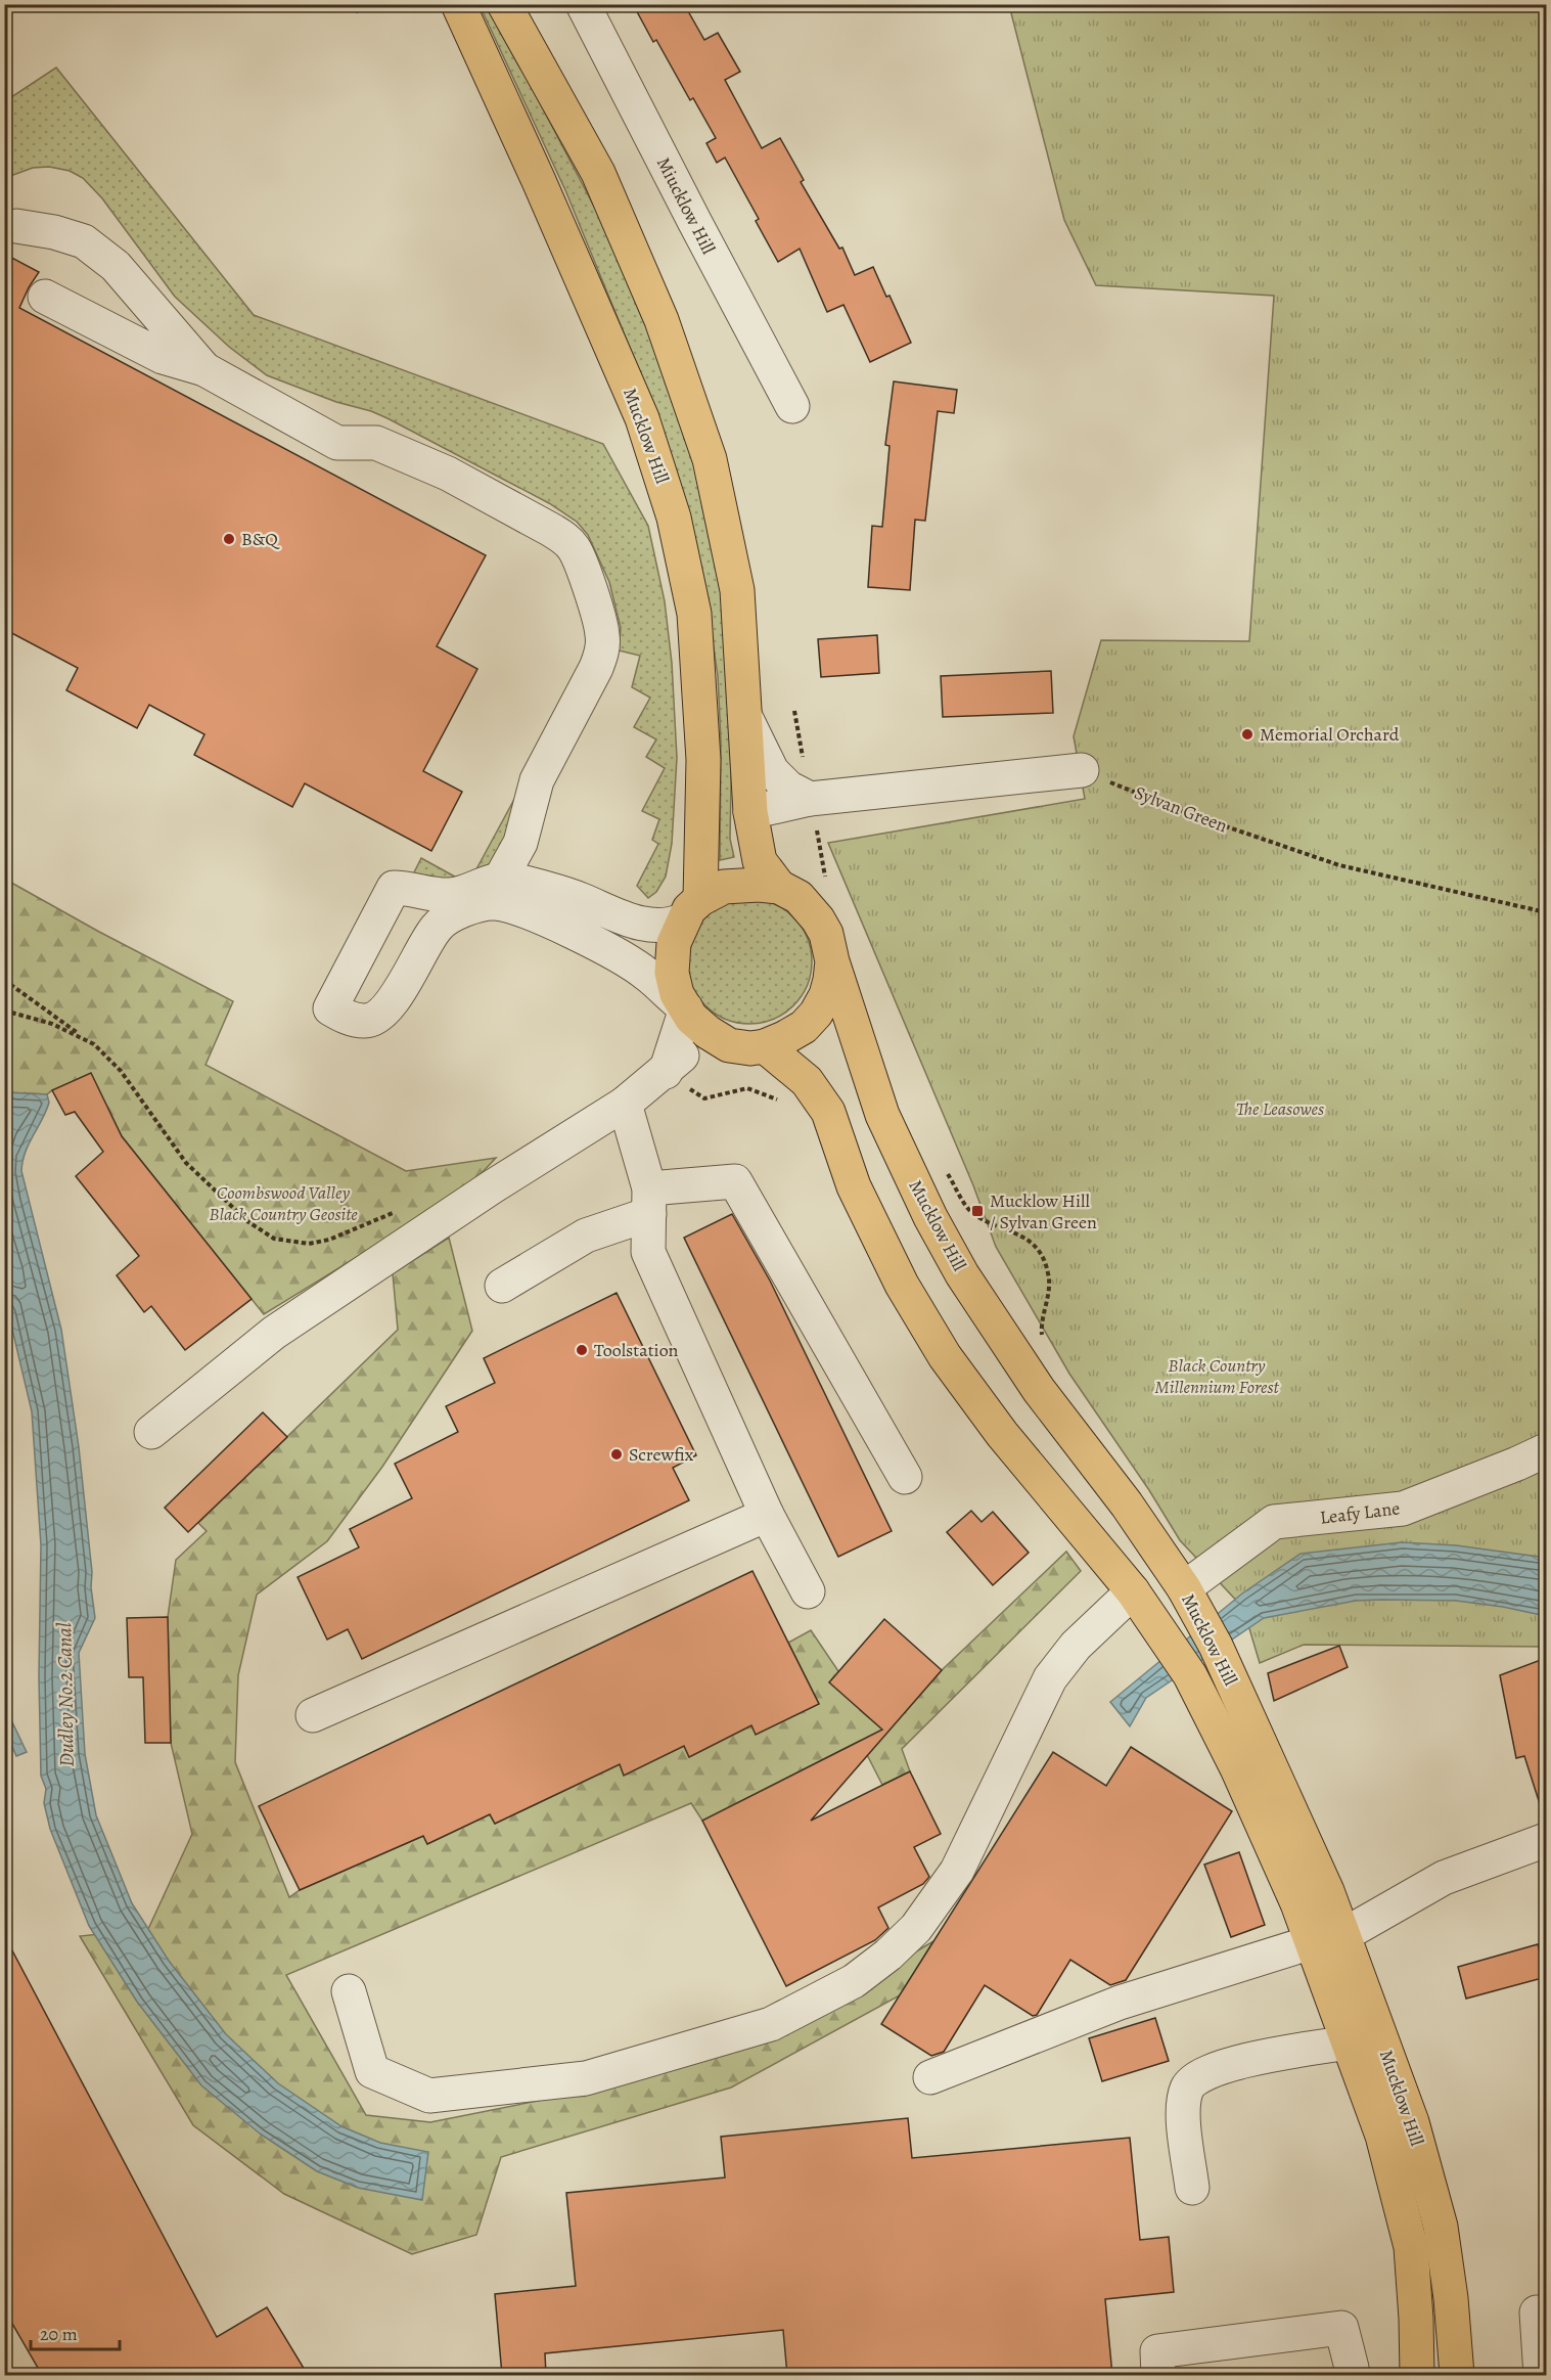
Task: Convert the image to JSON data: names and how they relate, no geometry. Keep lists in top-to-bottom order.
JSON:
{
  "streets": {
    "highway": ["Mucklow Hill"],
    "street": ["Miucklow Hill", "Leafy Lane"],
    "path": ["Sylvan Green"]
  },
  "crossings": [
    ["Mucklow Hill", "Leafy Lane"]
  ],
  "water": ["Dudley No.2 Canal"],
  "parks": ["The Leasowes", "Coombswood Valley Black Country Geosite", "Black Country Millennium Forest"],
  "places": {
    "other": [
      "B&Q",
      "Memorial Orchard",
      "Toolstation",
      "Screwfix"
    ],
    "transit": ["Mucklow Hill / Sylvan Green"]
  },
  "scale_bar": "20 m"
}
